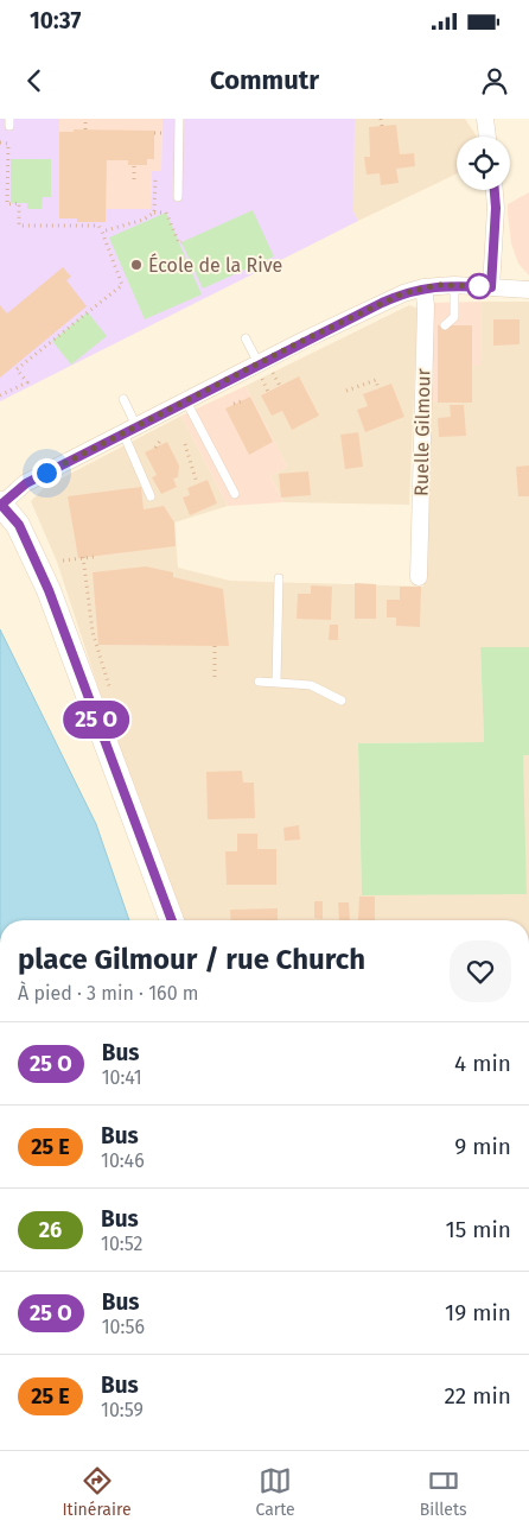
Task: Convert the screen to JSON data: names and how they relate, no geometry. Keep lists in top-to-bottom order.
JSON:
{
  "streets": {
    "street": ["Ruelle Gilmour"]
  },
  "places": ["École de la Rive"],
  "page": {
    "status": "10:37",
    "header": "Commutr",
    "on_map": "25 O",
    "heading": ["place Gilmour / rue Church", "À pied · 3 min · 160 m"],
    "list": [
      {
        "mark": "25 O",
        "name": "Bus",
        "note": "10:41",
        "value": "4 min"
      },
      {
        "mark": "25 E",
        "name": "Bus",
        "note": "10:46",
        "value": "9 min"
      },
      {
        "mark": "26",
        "name": "Bus",
        "note": "10:52",
        "value": "15 min"
      },
      {
        "mark": "25 O",
        "name": "Bus",
        "note": "10:56",
        "value": "19 min"
      },
      {
        "mark": "25 E",
        "name": "Bus",
        "note": "10:59",
        "value": "22 min"
      }
    ],
    "tabs": ["Itinéraire", "Carte", "Billets"]
  }
}
